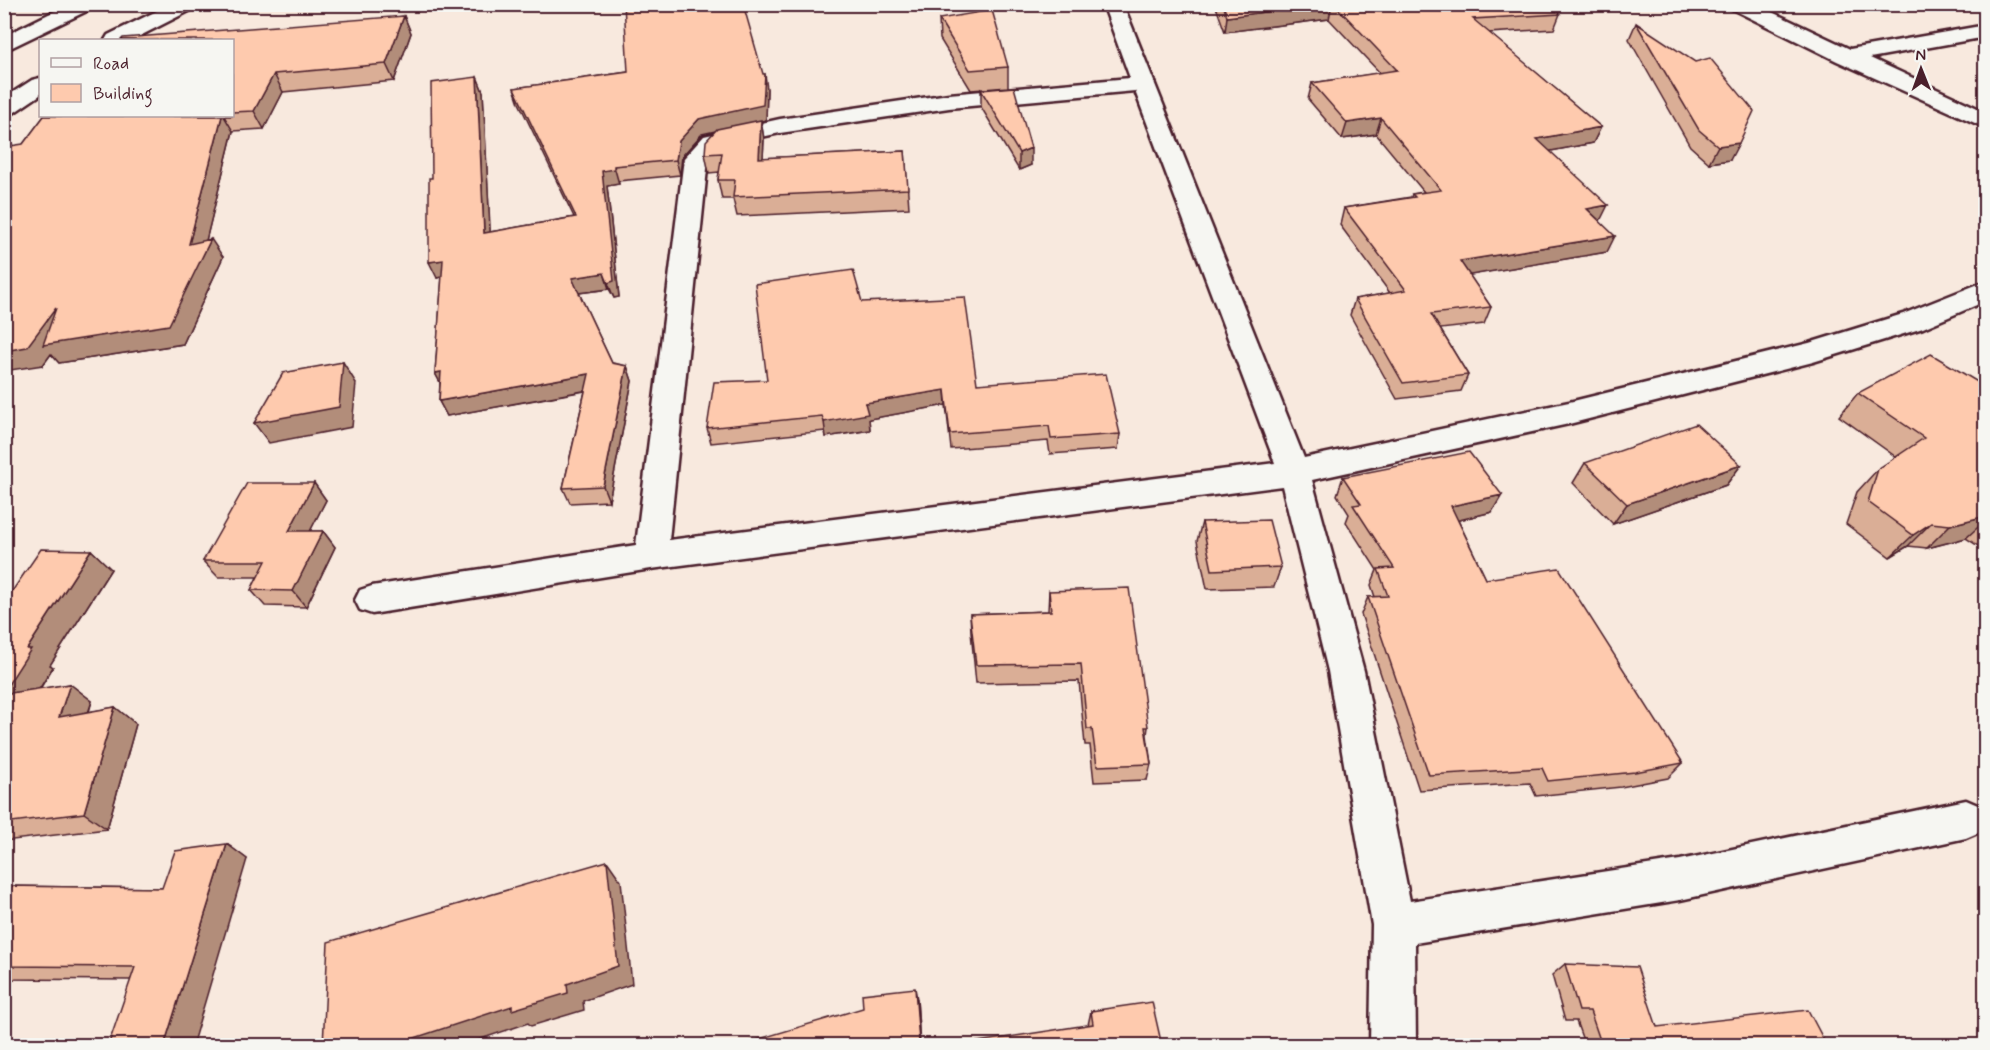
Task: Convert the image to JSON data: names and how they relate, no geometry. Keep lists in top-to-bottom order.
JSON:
{
  "legend": ["Road", "Building"],
  "north": "top"
}
